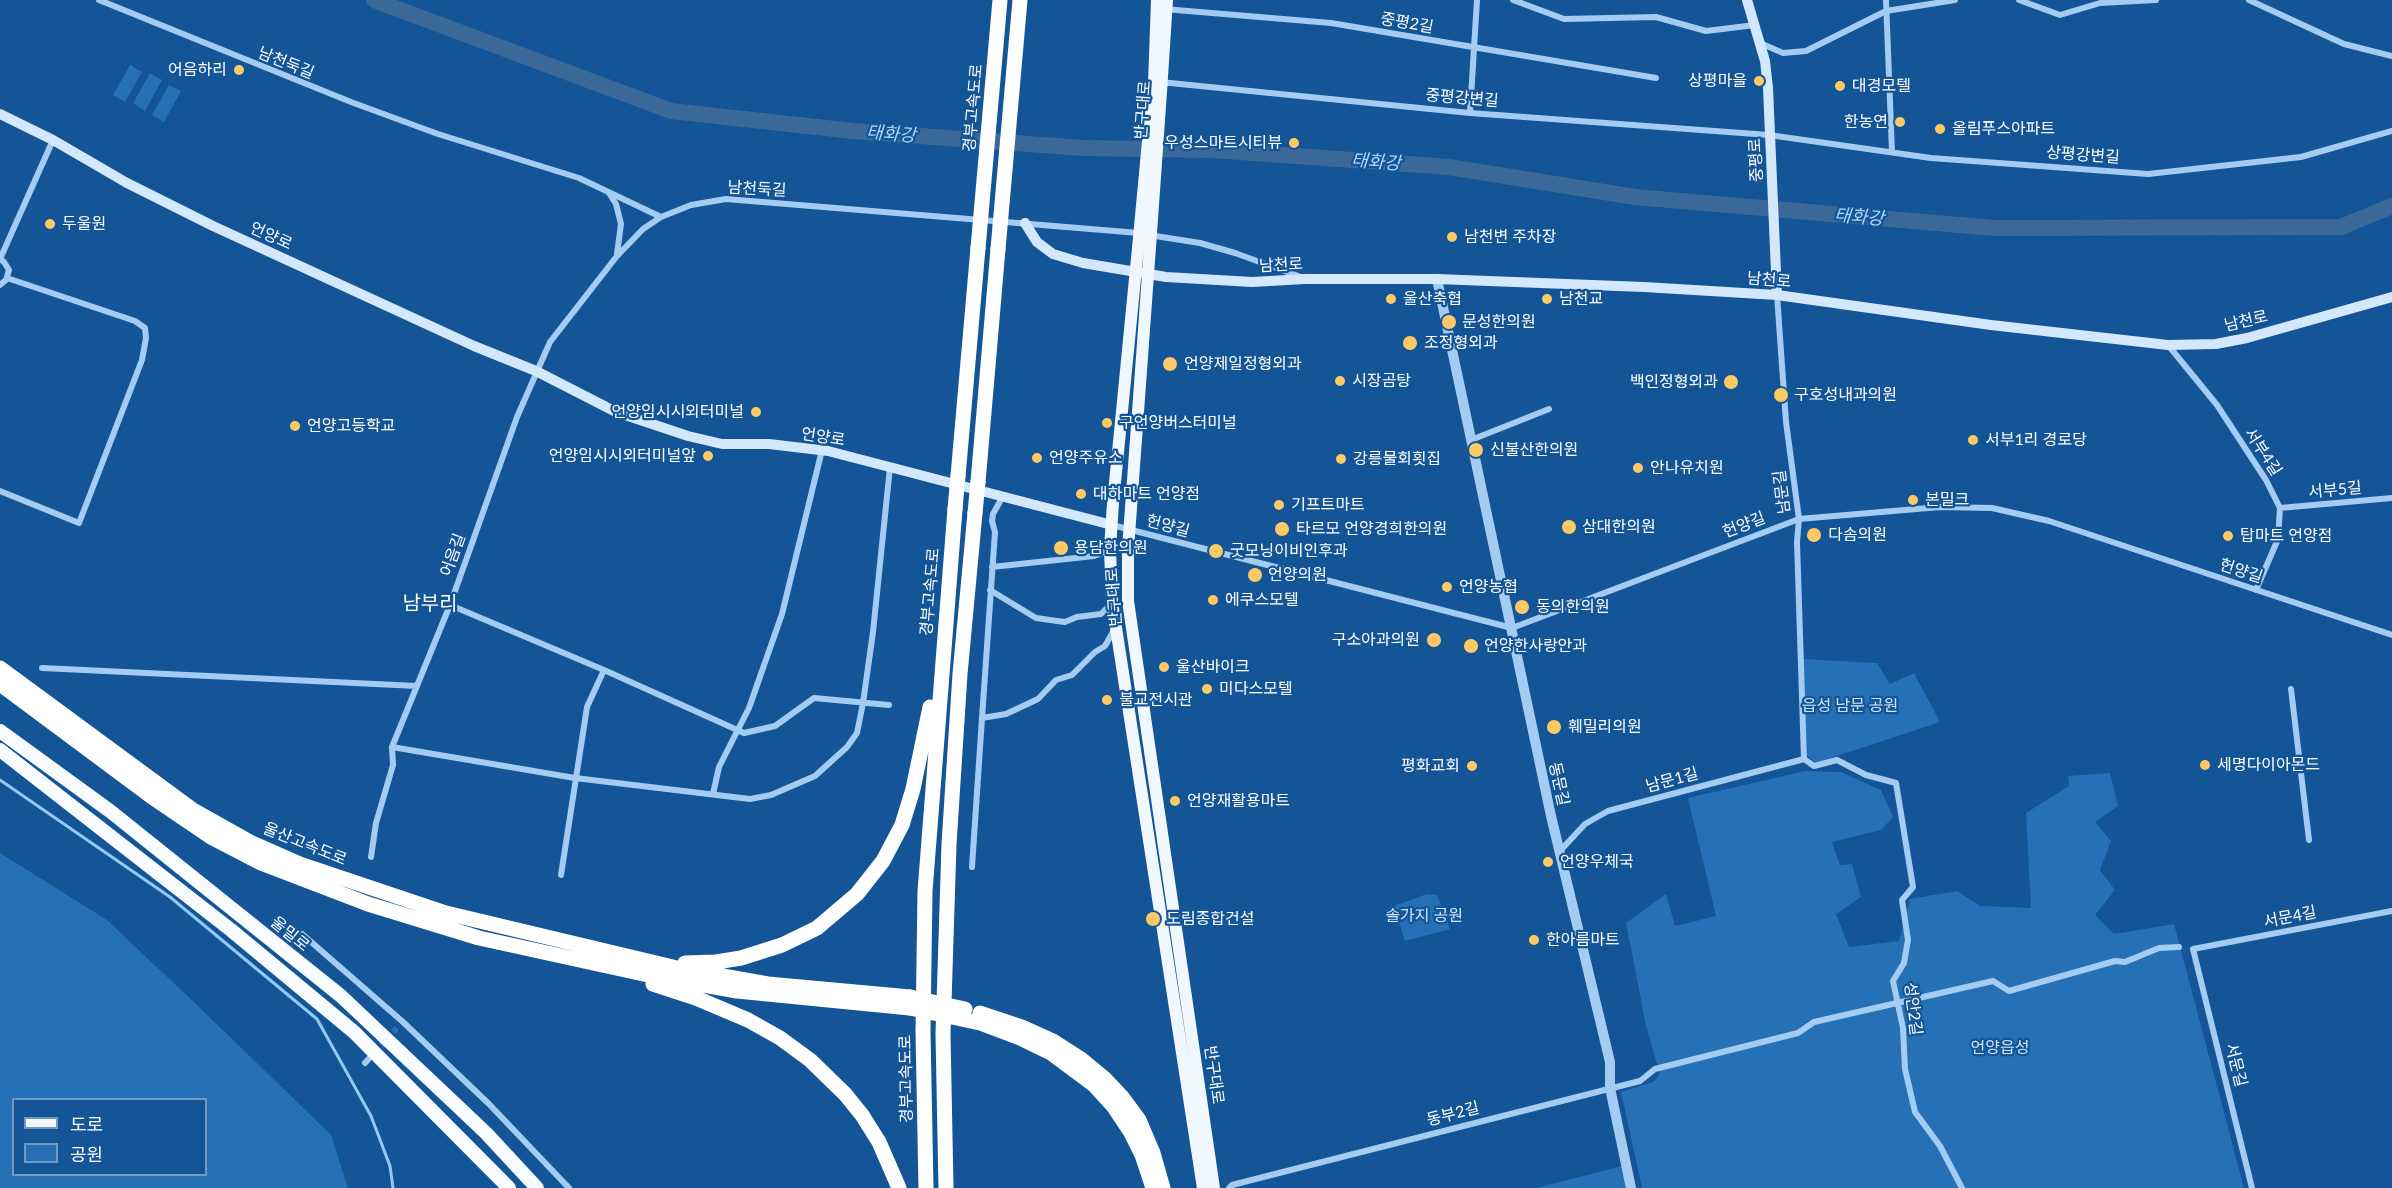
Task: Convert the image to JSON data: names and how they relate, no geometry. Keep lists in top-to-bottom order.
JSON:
{
  "streets": {
    "highway": ["경부고속도로", "울산고속도로", "울밀로"],
    "main road": [
      "반구대로",
      "중평로",
      "언양로",
      "남천로"
    ],
    "street": [
      "중평2길",
      "남천둑길",
      "중평강변길",
      "상평강변길",
      "서부4길",
      "서부5길",
      "남문길",
      "헌양길",
      "어음길",
      "남문1길",
      "동문길",
      "서문4길",
      "성안2길",
      "서문길",
      "동부2길"
    ]
  },
  "crossings": [
    ["중평2길", "반구대로"],
    ["남천둑길", "남천로"],
    ["중평강변길", "반구대로"],
    ["중평강변길", "상평강변길"],
    ["중평강변길", "중평로"],
    ["반구대로", "언양로"],
    ["반구대로", "남천로"],
    ["반구대로", "헌양길"],
    ["상평강변길", "중평로"],
    ["중평로", "남천로"],
    ["중평로", "남문길"],
    ["언양로", "헌양길"],
    ["언양로", "어음길"],
    ["남천로", "서부4길"],
    ["남천로", "남문길"],
    ["남천로", "동문길"],
    ["서부4길", "서부5길"],
    ["남문길", "헌양길"],
    ["남문길", "남문1길"],
    ["남문길", "성안2길"],
    ["헌양길", "동문길"],
    ["남문1길", "동문길"],
    ["남문1길", "성안2길"],
    ["동문길", "동부2길"],
    ["서문4길", "서문길"],
    ["성안2길", "동부2길"]
  ],
  "districts": ["남부리"],
  "water": ["태화강"],
  "parks": ["읍성 남문 공원", "솔가지 공원", "언양읍성"],
  "places": [
    "어음하리",
    "상평마을",
    "대경모텔",
    "한농연",
    "올림푸스아파트",
    "우성스마트시티뷰",
    "두울원",
    "남천변 주차장",
    "울산축협",
    "남천교",
    "문성한의원",
    "조정형외과",
    "언양제일정형외과",
    "시장곰탕",
    "백인정형외과",
    "구호성내과의원",
    "언양임시시외터미널",
    "구언양버스터미널",
    "언양고등학교",
    "서부1리 경로당",
    "신불산한의원",
    "언양임시시외터미널앞",
    "언양주유소",
    "강릉물회횟집",
    "안나유치원",
    "대하마트 언양점",
    "본밀크",
    "기프트마트",
    "삼대한의원",
    "타르모 언양경희한의원",
    "다솜의원",
    "탑마트 언양점",
    "용담한의원",
    "굿모닝이비인후과",
    "언양의원",
    "언양농협",
    "에쿠스모텔",
    "동의한의원",
    "구소아과의원",
    "언양한사랑안과",
    "울산바이크",
    "미다스모텔",
    "불교전시관",
    "훼밀리의원",
    "세명다이아몬드",
    "평화교회",
    "언양재활용마트",
    "언양우체국",
    "도림종합건설",
    "한아름마트"
  ],
  "legend": ["도로", "공원"]
}
